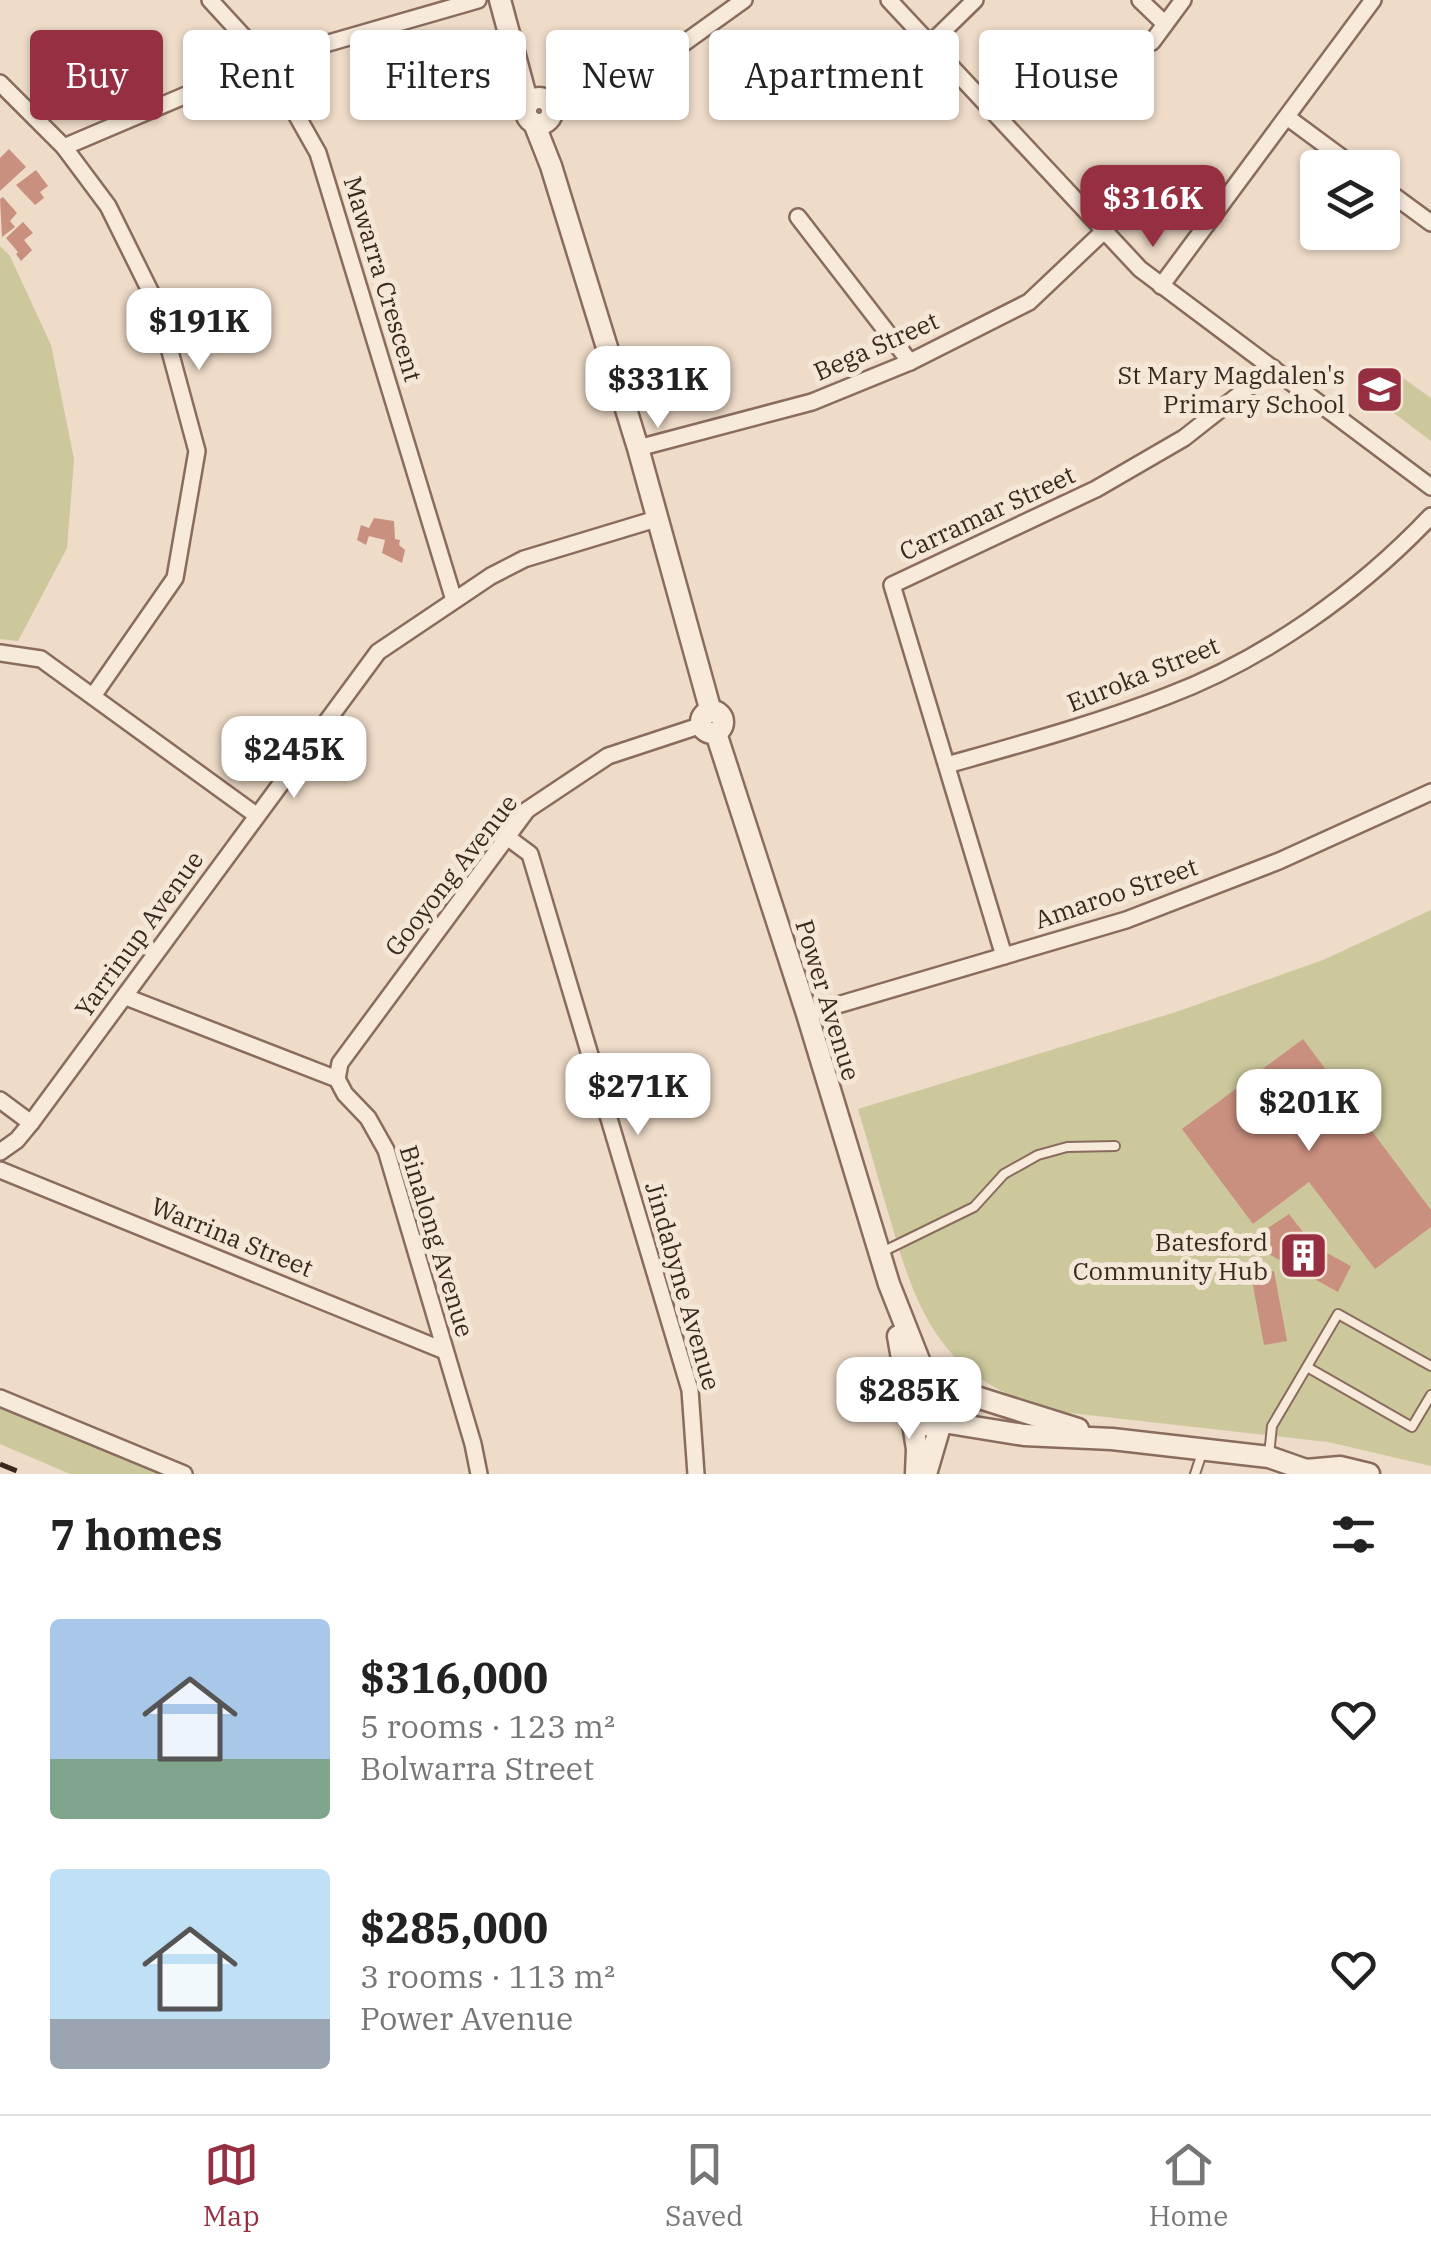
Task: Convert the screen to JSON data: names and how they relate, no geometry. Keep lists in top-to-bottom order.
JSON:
{
  "streets": {
    "street": [
      "Mawarra Crescent",
      "Bega Street",
      "Carramar Street",
      "Euroka Street",
      "Gooyong Avenue",
      "Amaroo Street",
      "Yarrinup Avenue",
      "Power Avenue",
      "Warrina Street",
      "Binalong Avenue",
      "Jindabyne Avenue"
    ]
  },
  "crossings": [
    ["Mawarra Crescent", "Yarrinup Avenue"],
    ["Bega Street", "Power Avenue"],
    ["Carramar Street", "Euroka Street"],
    ["Carramar Street", "Amaroo Street"],
    ["Gooyong Avenue", "Power Avenue"],
    ["Gooyong Avenue", "Binalong Avenue"],
    ["Gooyong Avenue", "Jindabyne Avenue"],
    ["Amaroo Street", "Power Avenue"],
    ["Yarrinup Avenue", "Power Avenue"],
    ["Warrina Street", "Binalong Avenue"]
  ],
  "places": {
    "school or university": ["St Mary Magdalen's Primary School"],
    "building": ["Batesford Community Hub"]
  },
  "page": {
    "chip": [
      "Buy",
      "Rent",
      "Filters",
      "New",
      "Apartment",
      "House"
    ],
    "price": [
      "$316K",
      "$191K",
      "$331K",
      "$245K",
      "$271K",
      "$201K",
      "$285K"
    ],
    "heading": "7 homes",
    "list": [
      {
        "name": "$316,000",
        "note": "5 rooms · 123 m² · Bolwarra Street"
      },
      {
        "name": "$285,000",
        "note": "3 rooms · 113 m² · Power Avenue"
      }
    ],
    "tabs": ["Map", "Saved", "Home"]
  }
}
